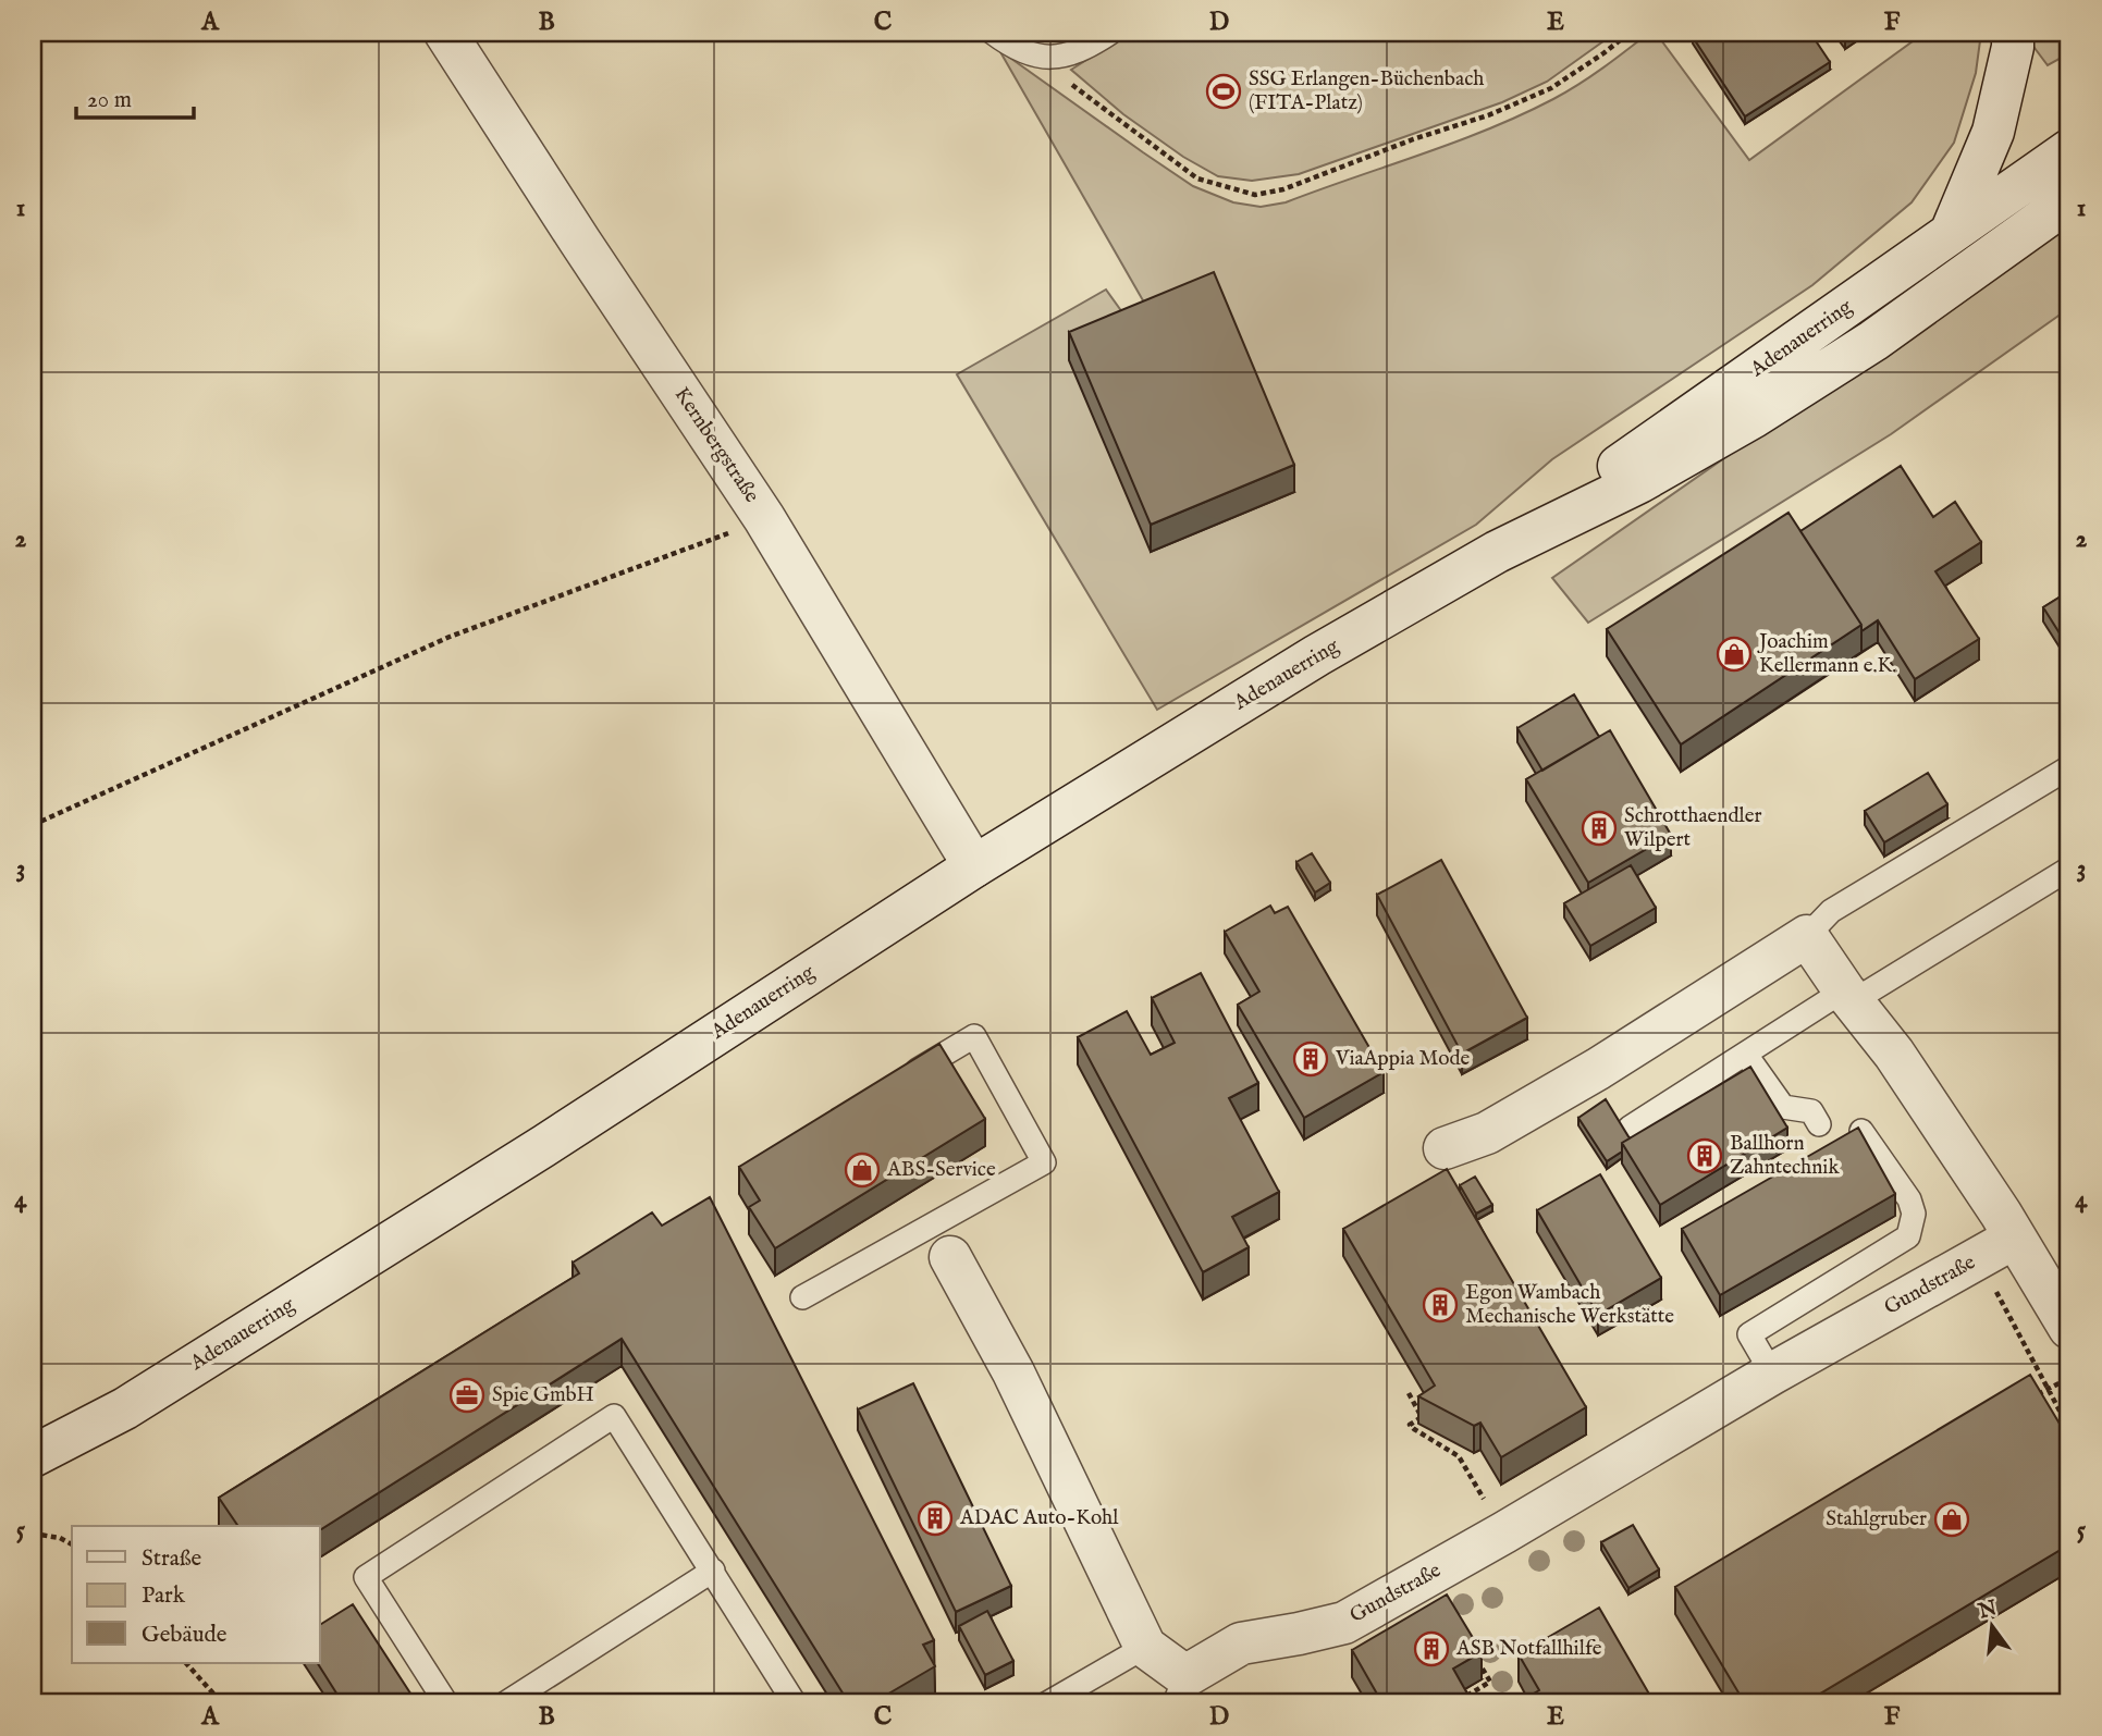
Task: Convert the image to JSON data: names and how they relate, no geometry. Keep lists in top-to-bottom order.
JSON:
{
  "streets": {
    "street": ["Adenauerring", "Kernbergstraße", "Gundstraße"]
  },
  "crossings": [
    ["Adenauerring", "Kernbergstraße"]
  ],
  "places": {
    "sports": ["SSG Erlangen-Büchenbach (FITA-Platz)"],
    "shop": ["Joachim Kellermann e.K.", "ABS-Service", "Stahlgruber"],
    "building": [
      "Schrotthaendler Wilpert",
      "ViaAppia Mode",
      "Ballhorn Zahntechnik",
      "Egon Wambach Mechanische Werkstätte",
      "ADAC Auto-Kohl",
      "ASB Notfallhilfe"
    ],
    "office": ["Spie GmbH"]
  },
  "legend": ["Straße", "Park", "Gebäude"],
  "scale_bar": "20 m",
  "north": "top",
  "grid": {
    "columns": [
      "A",
      "B",
      "C",
      "D",
      "E",
      "F"
    ],
    "rows": [
      "1",
      "2",
      "3",
      "4",
      "5"
    ]
  }
}
